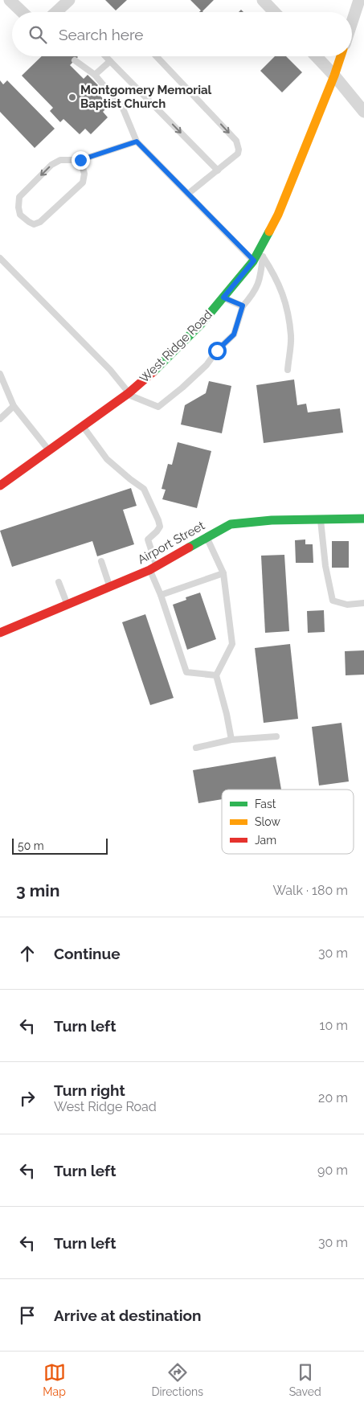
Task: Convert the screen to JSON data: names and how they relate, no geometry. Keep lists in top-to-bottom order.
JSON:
{
  "streets": {
    "street": ["West Ridge Road", "Airport Street"]
  },
  "places": ["Montgomery Memorial Baptist Church"],
  "legend": ["Fast", "Slow", "Jam"],
  "scale_bar": "50 m",
  "page": {
    "search": "Search here",
    "scale": "50 m",
    "heading": ["3 min", "Walk · 180 m"],
    "list": [
      ["Continue", "30 m"],
      ["Turn left", "10 m"],
      ["Turn right", "West Ridge Road", "20 m"],
      ["Turn left", "90 m"],
      ["Turn left", "30 m"],
      "Arrive at destination"
    ],
    "nav": ["Map", "Directions", "Saved"]
  }
}
